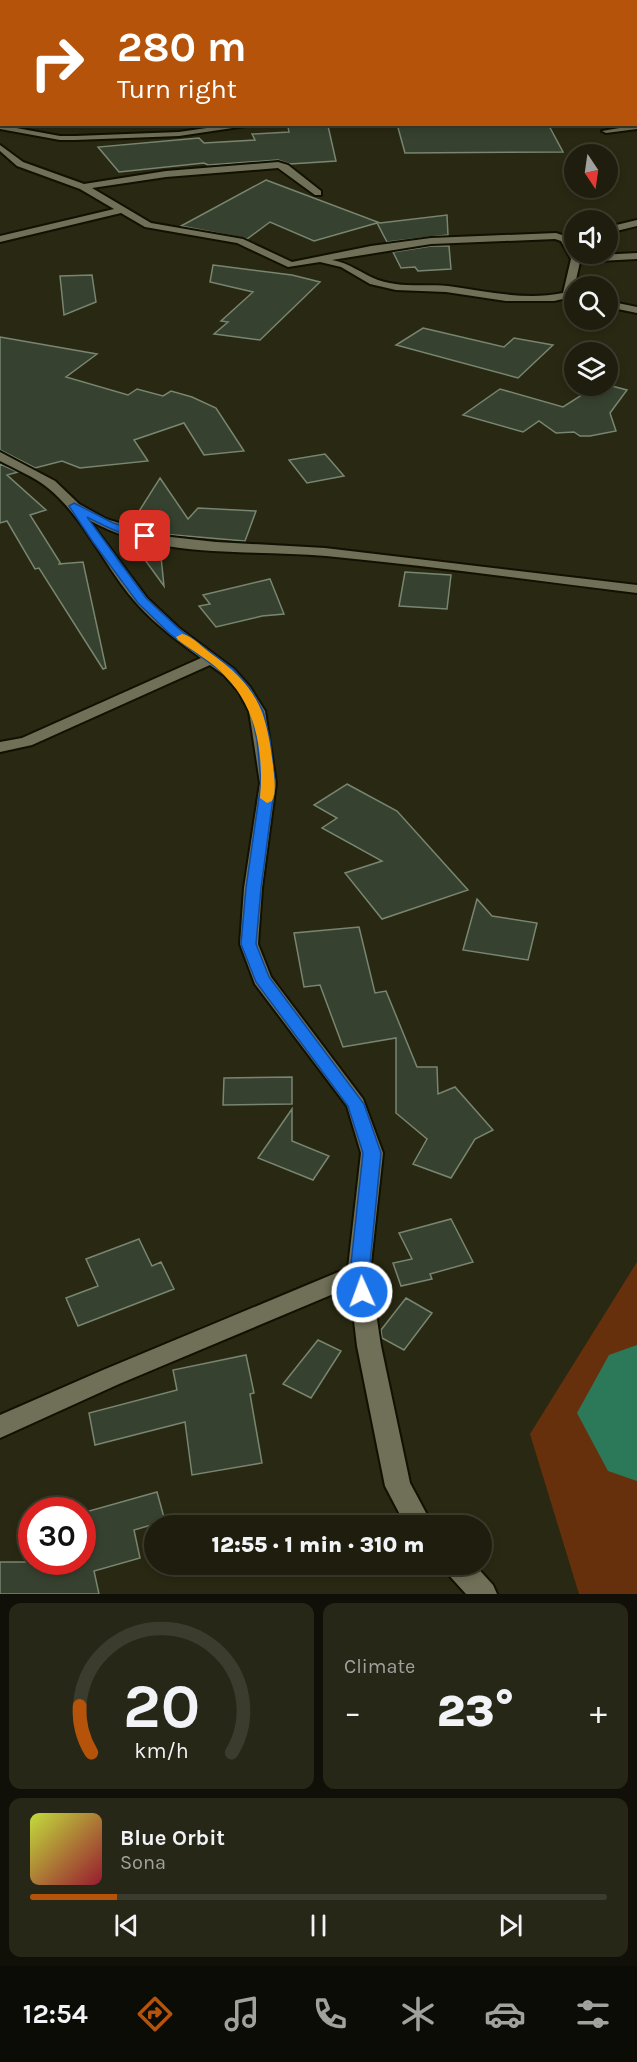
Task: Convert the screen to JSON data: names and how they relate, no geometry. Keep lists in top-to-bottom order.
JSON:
{
  "north": "bottom",
  "page": {
    "turn": ["280 m", "Turn right"],
    "limit": "30",
    "trip": "12:55 · 1 min · 310 m",
    "tile": "Climate",
    "heat": ["−", "23°", "+"],
    "song": ["Blue Orbit", "Sona"],
    "tabs": "12:54",
    "gauge": ["20", "km/h"]
  }
}
